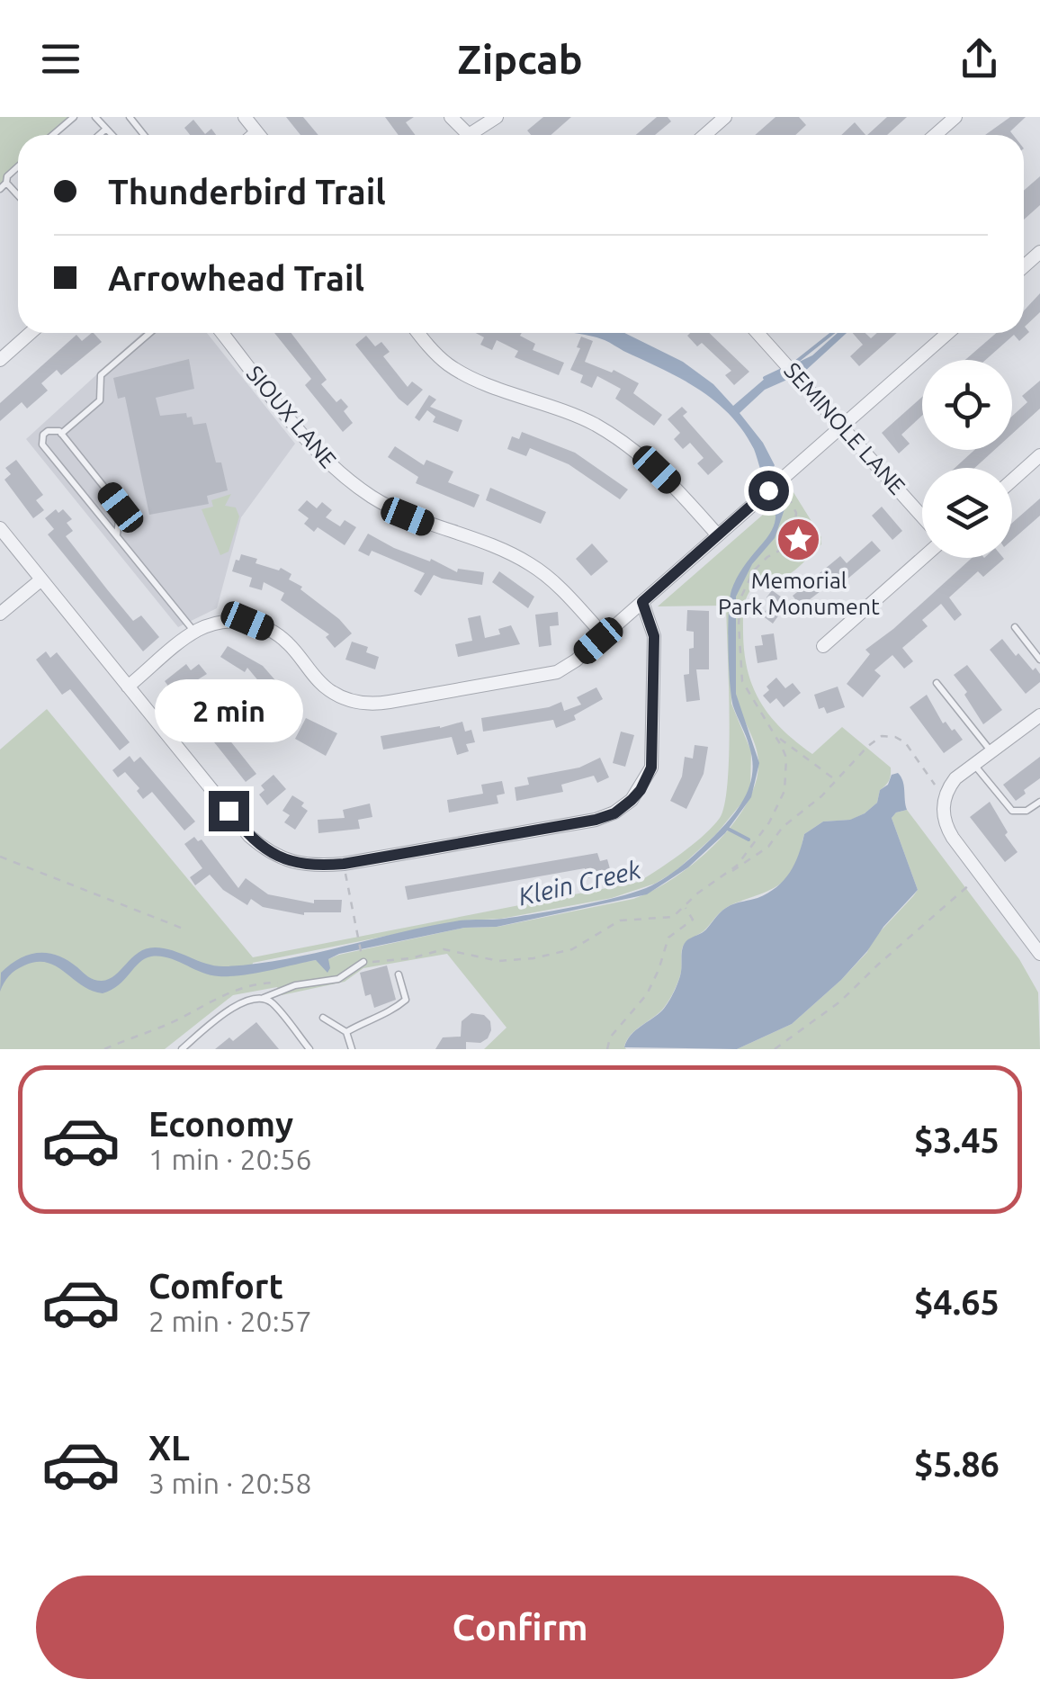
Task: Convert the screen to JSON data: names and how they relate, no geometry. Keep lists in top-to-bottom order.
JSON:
{
  "streets": {
    "street": ["SIOUX LANE", "SEMINOLE LANE"]
  },
  "water": ["Klein Creek"],
  "places": {
    "place": ["Memorial Park Monument"]
  },
  "page": {
    "header": "Zipcab",
    "banner": ["Thunderbird Trail", "Arrowhead Trail"],
    "bubble": "2 min",
    "list": [
      {
        "name": "Economy",
        "note": "1 min · 20:56",
        "value": "$3.45"
      },
      {
        "name": "Comfort",
        "note": "2 min · 20:57",
        "value": "$4.65"
      },
      {
        "name": "XL",
        "note": "3 min · 20:58",
        "value": "$5.86"
      }
    ],
    "buttons": "Confirm"
  }
}
